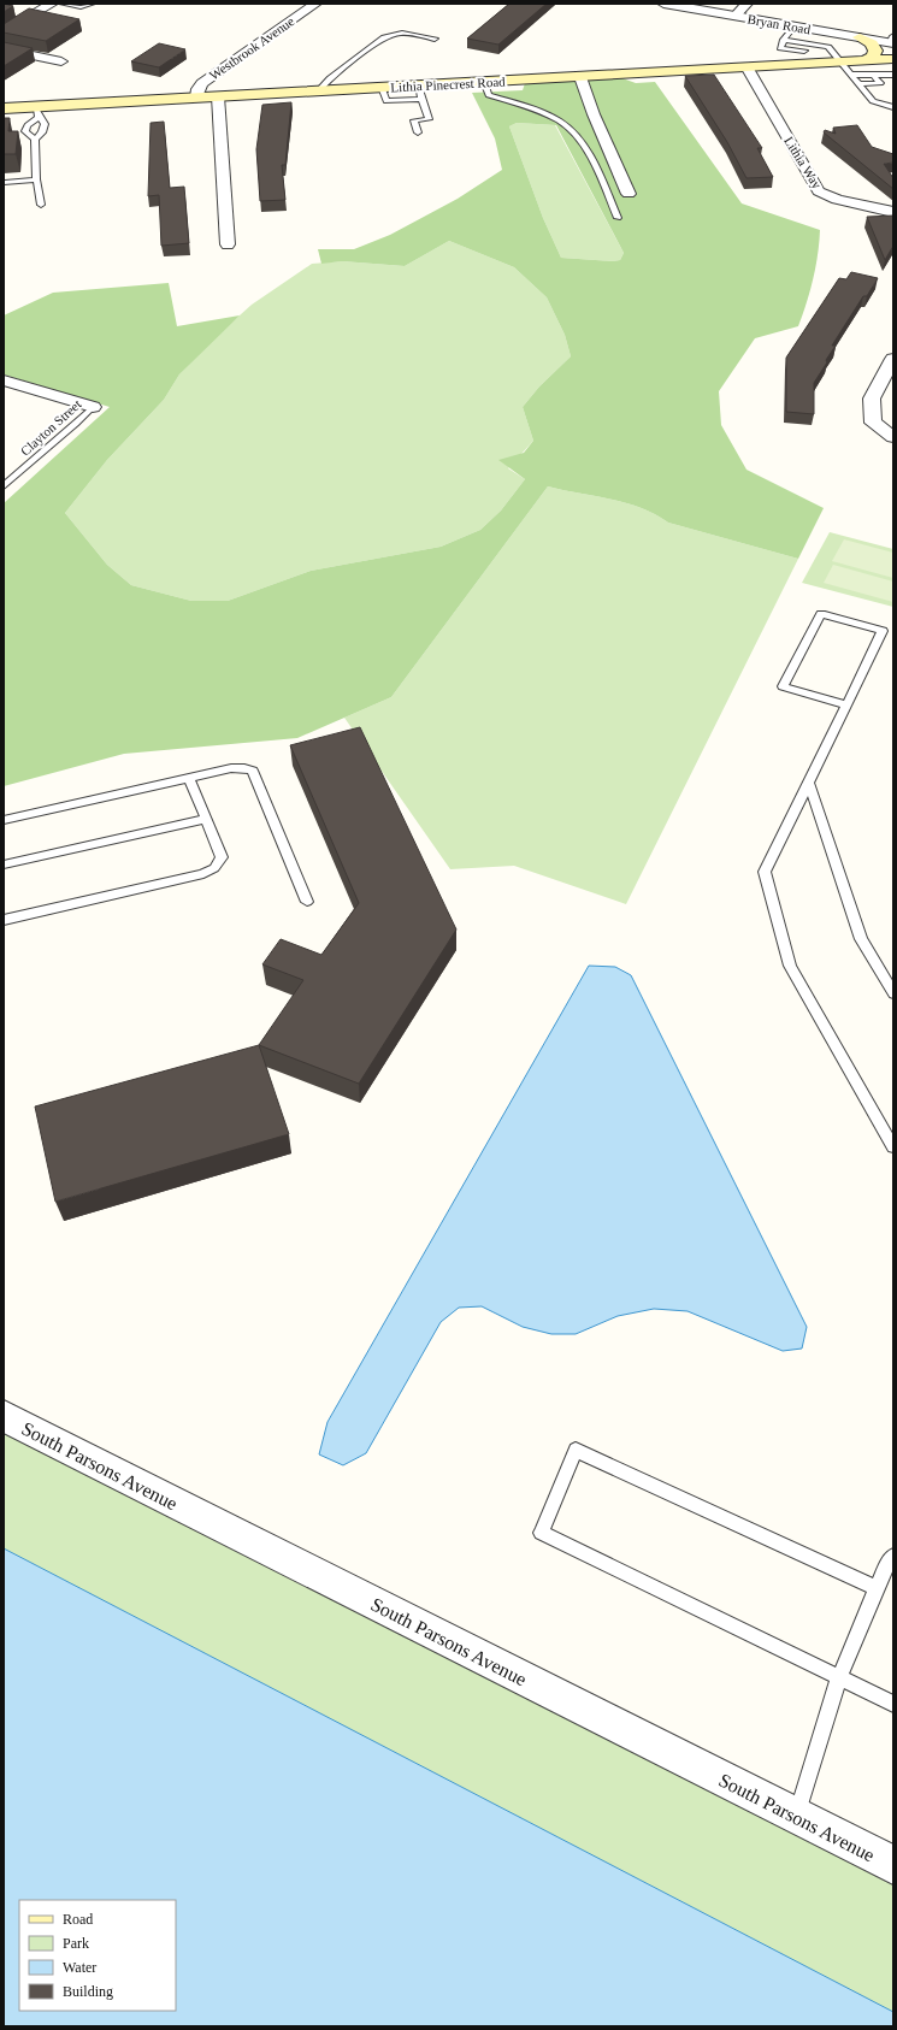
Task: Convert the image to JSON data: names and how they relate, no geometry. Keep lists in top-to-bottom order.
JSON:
{
  "streets": {
    "main road": ["Lithia Pinecrest Road"],
    "street": [
      "Bryan Road",
      "Westbrook Avenue",
      "Lithia Way",
      "South Parsons Avenue"
    ],
    "lane": ["Clayton Street"]
  },
  "crossings": [
    ["Westbrook Avenue", "Lithia Pinecrest Road"],
    ["Lithia Pinecrest Road", "Lithia Way"]
  ],
  "legend": [
    "Road",
    "Park",
    "Water",
    "Building"
  ]
}
